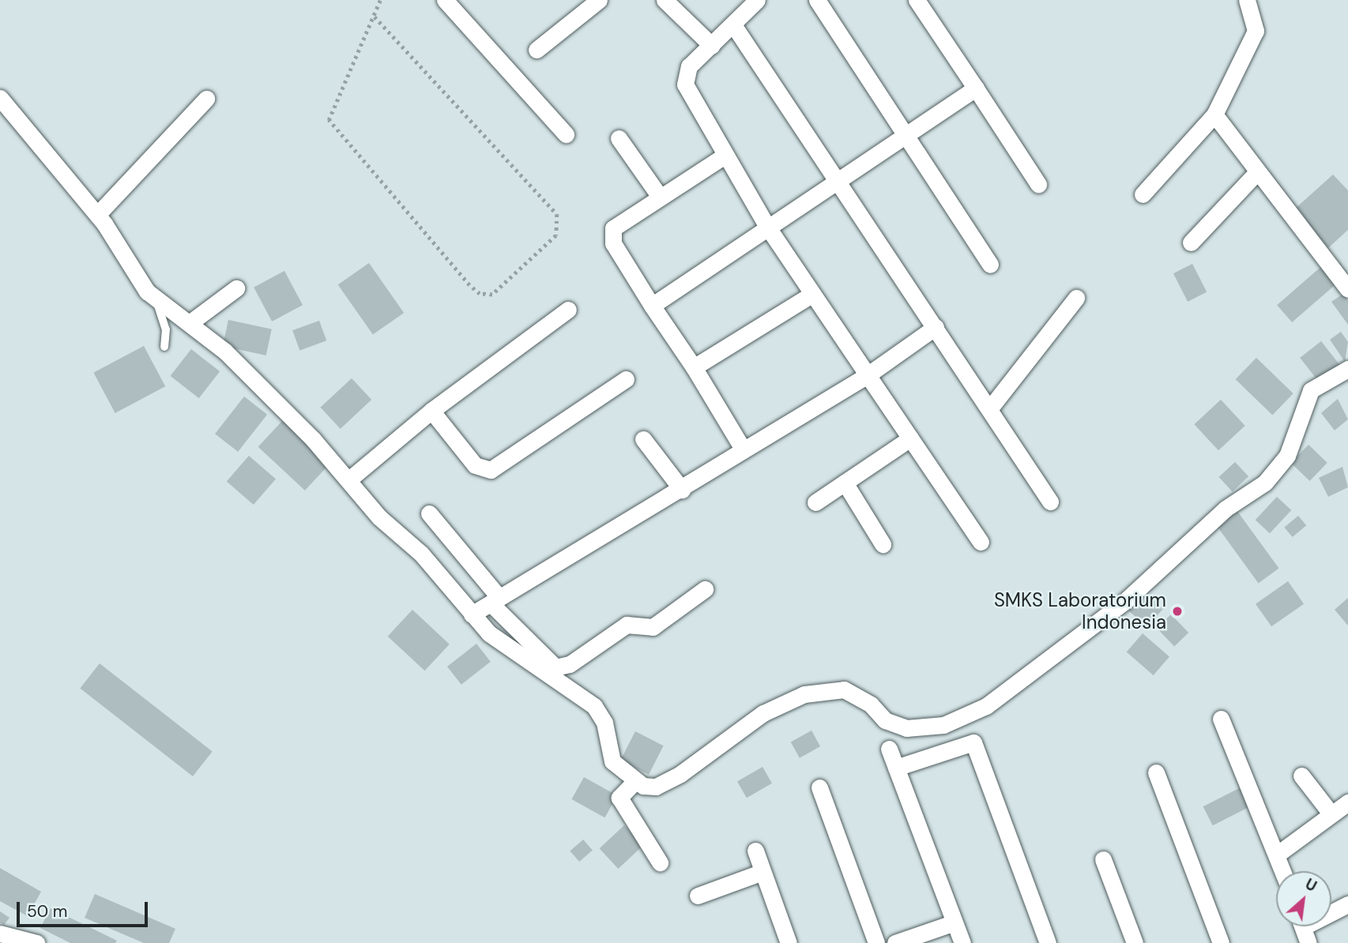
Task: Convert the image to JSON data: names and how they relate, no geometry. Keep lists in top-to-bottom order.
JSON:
{
  "places": ["SMKS Laboratorium Indonesia"],
  "scale_bar": "50 m",
  "north": "top right"
}
